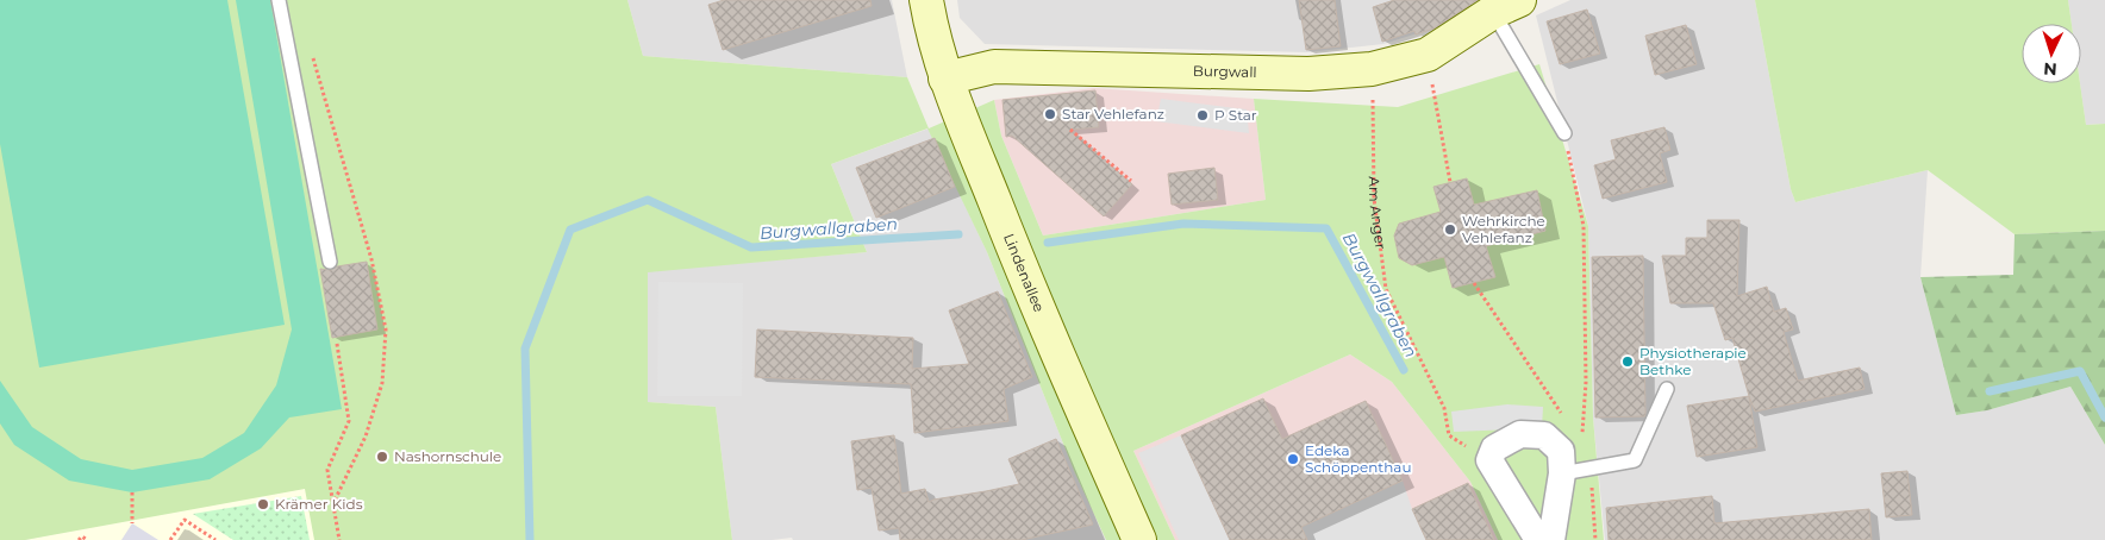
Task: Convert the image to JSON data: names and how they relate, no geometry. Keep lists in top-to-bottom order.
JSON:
{
  "streets": {
    "main road": ["Burgwall", "Lindenallee"],
    "path": ["Am Anger"]
  },
  "crossings": [
    ["Burgwall", "Am Anger"],
    ["Burgwall", "Lindenallee"]
  ],
  "water": ["Burgwallgraben"],
  "places": [
    "Star Vehlefanz",
    "P Star",
    "Wehrkirche Vehlefanz",
    "Physiotherapie Bethke",
    "Nashornschule",
    "Edeka Schöppenthau",
    "Krämer Kids"
  ],
  "north": "bottom"
}
